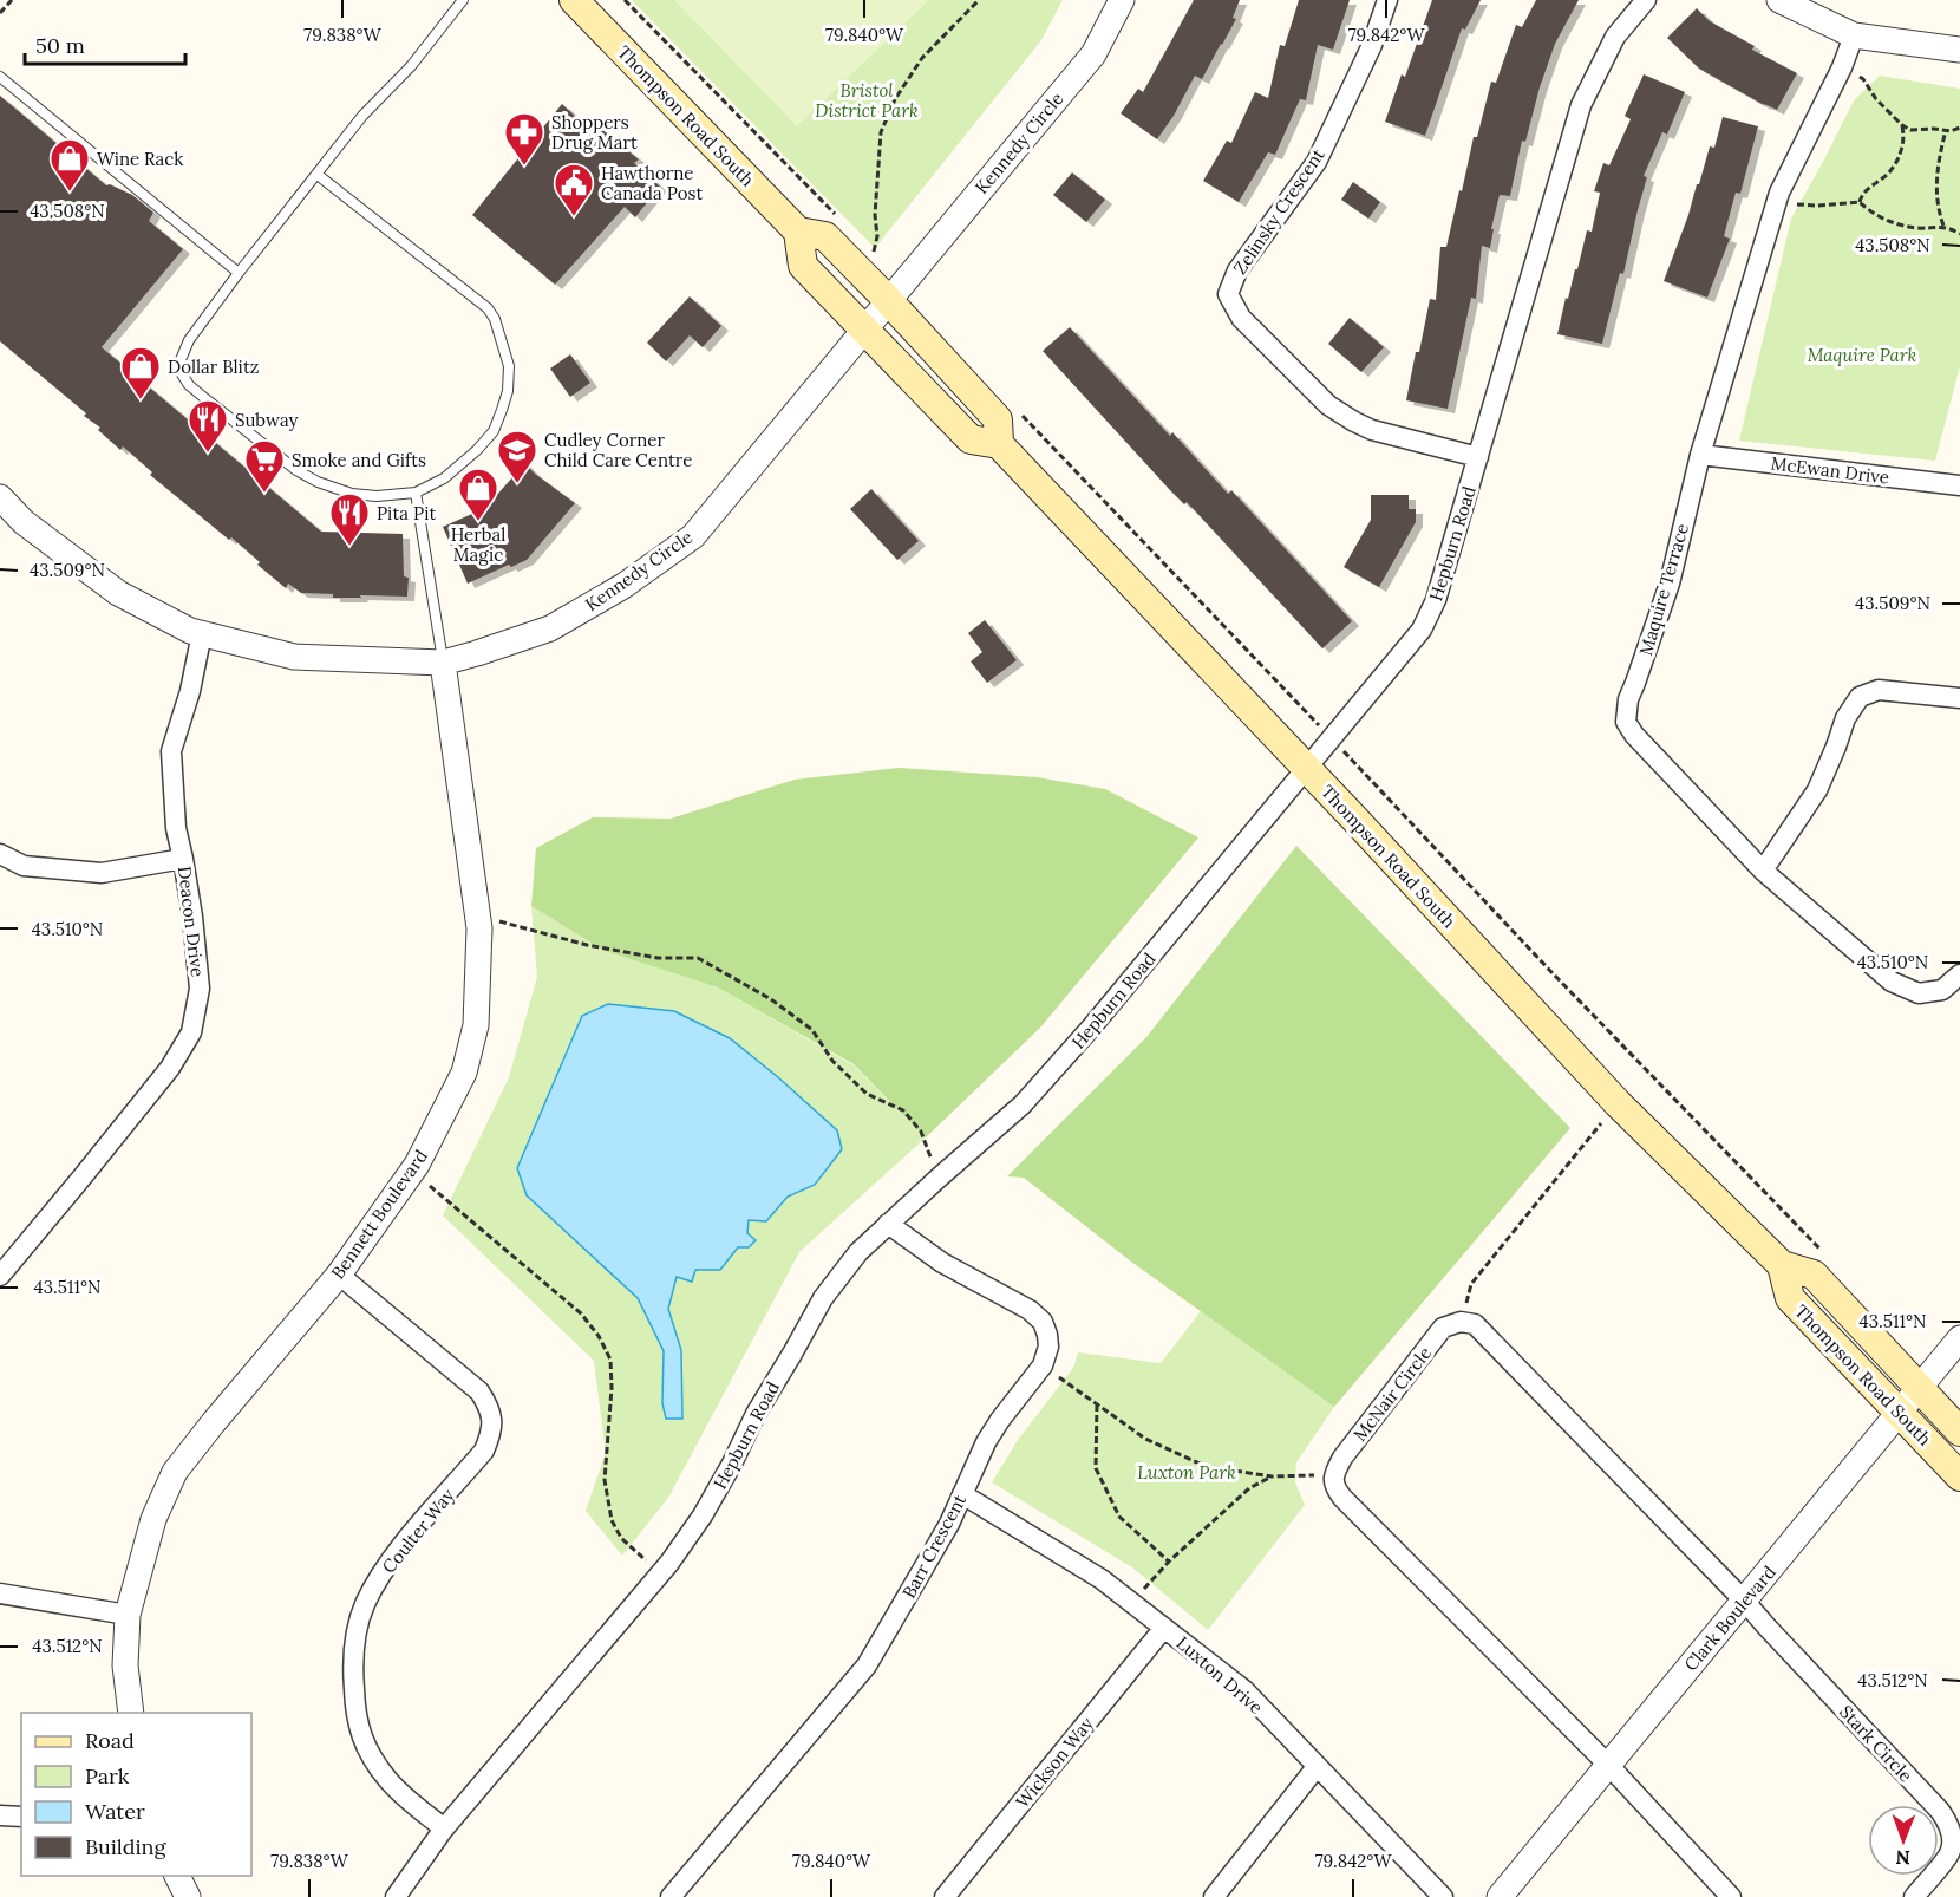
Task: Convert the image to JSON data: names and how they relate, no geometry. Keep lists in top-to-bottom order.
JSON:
{
  "streets": {
    "main road": ["Thompson Road South"],
    "street": [
      "Kennedy Circle",
      "Zelinsky Crescent",
      "McEwan Drive",
      "Hepburn Road",
      "Maquire Terrace",
      "Deacon Drive",
      "Bennett Boulevard",
      "McNair Circle",
      "Coulter Way",
      "Barr Crescent",
      "Clark Boulevard",
      "Luxton Drive",
      "Stark Circle",
      "Wickson Way"
    ]
  },
  "crossings": [
    ["Thompson Road South", "Kennedy Circle"],
    ["Thompson Road South", "Hepburn Road"],
    ["Thompson Road South", "Clark Boulevard"],
    ["Kennedy Circle", "Deacon Drive"],
    ["Kennedy Circle", "Bennett Boulevard"],
    ["Zelinsky Crescent", "Hepburn Road"],
    ["McEwan Drive", "Maquire Terrace"],
    ["Hepburn Road", "Coulter Way"],
    ["Bennett Boulevard", "Coulter Way"],
    ["Barr Crescent", "Luxton Drive"],
    ["Clark Boulevard", "Stark Circle"],
    ["Luxton Drive", "Wickson Way"]
  ],
  "parks": ["Bristol District Park", "Maquire Park", "Luxton Park"],
  "places": {
    "pharmacy": ["Shoppers Drug Mart"],
    "shop": ["Wine Rack", "Dollar Blitz", "Herbal Magic"],
    "public building": ["Hawthorne Canada Post"],
    "restaurant": ["Subway", "Pita Pit"],
    "school or university": ["Cudley Corner Child Care Centre"],
    "supermarket": ["Smoke and Gifts"]
  },
  "legend": [
    "Road",
    "Park",
    "Water",
    "Building"
  ],
  "scale_bar": "50 m",
  "north": "bottom",
  "coordinates": [
    "79.838°W",
    "79.840°W",
    "79.842°W",
    "43.508°N",
    "43.509°N",
    "43.510°N",
    "43.511°N",
    "43.512°N"
  ]
}
